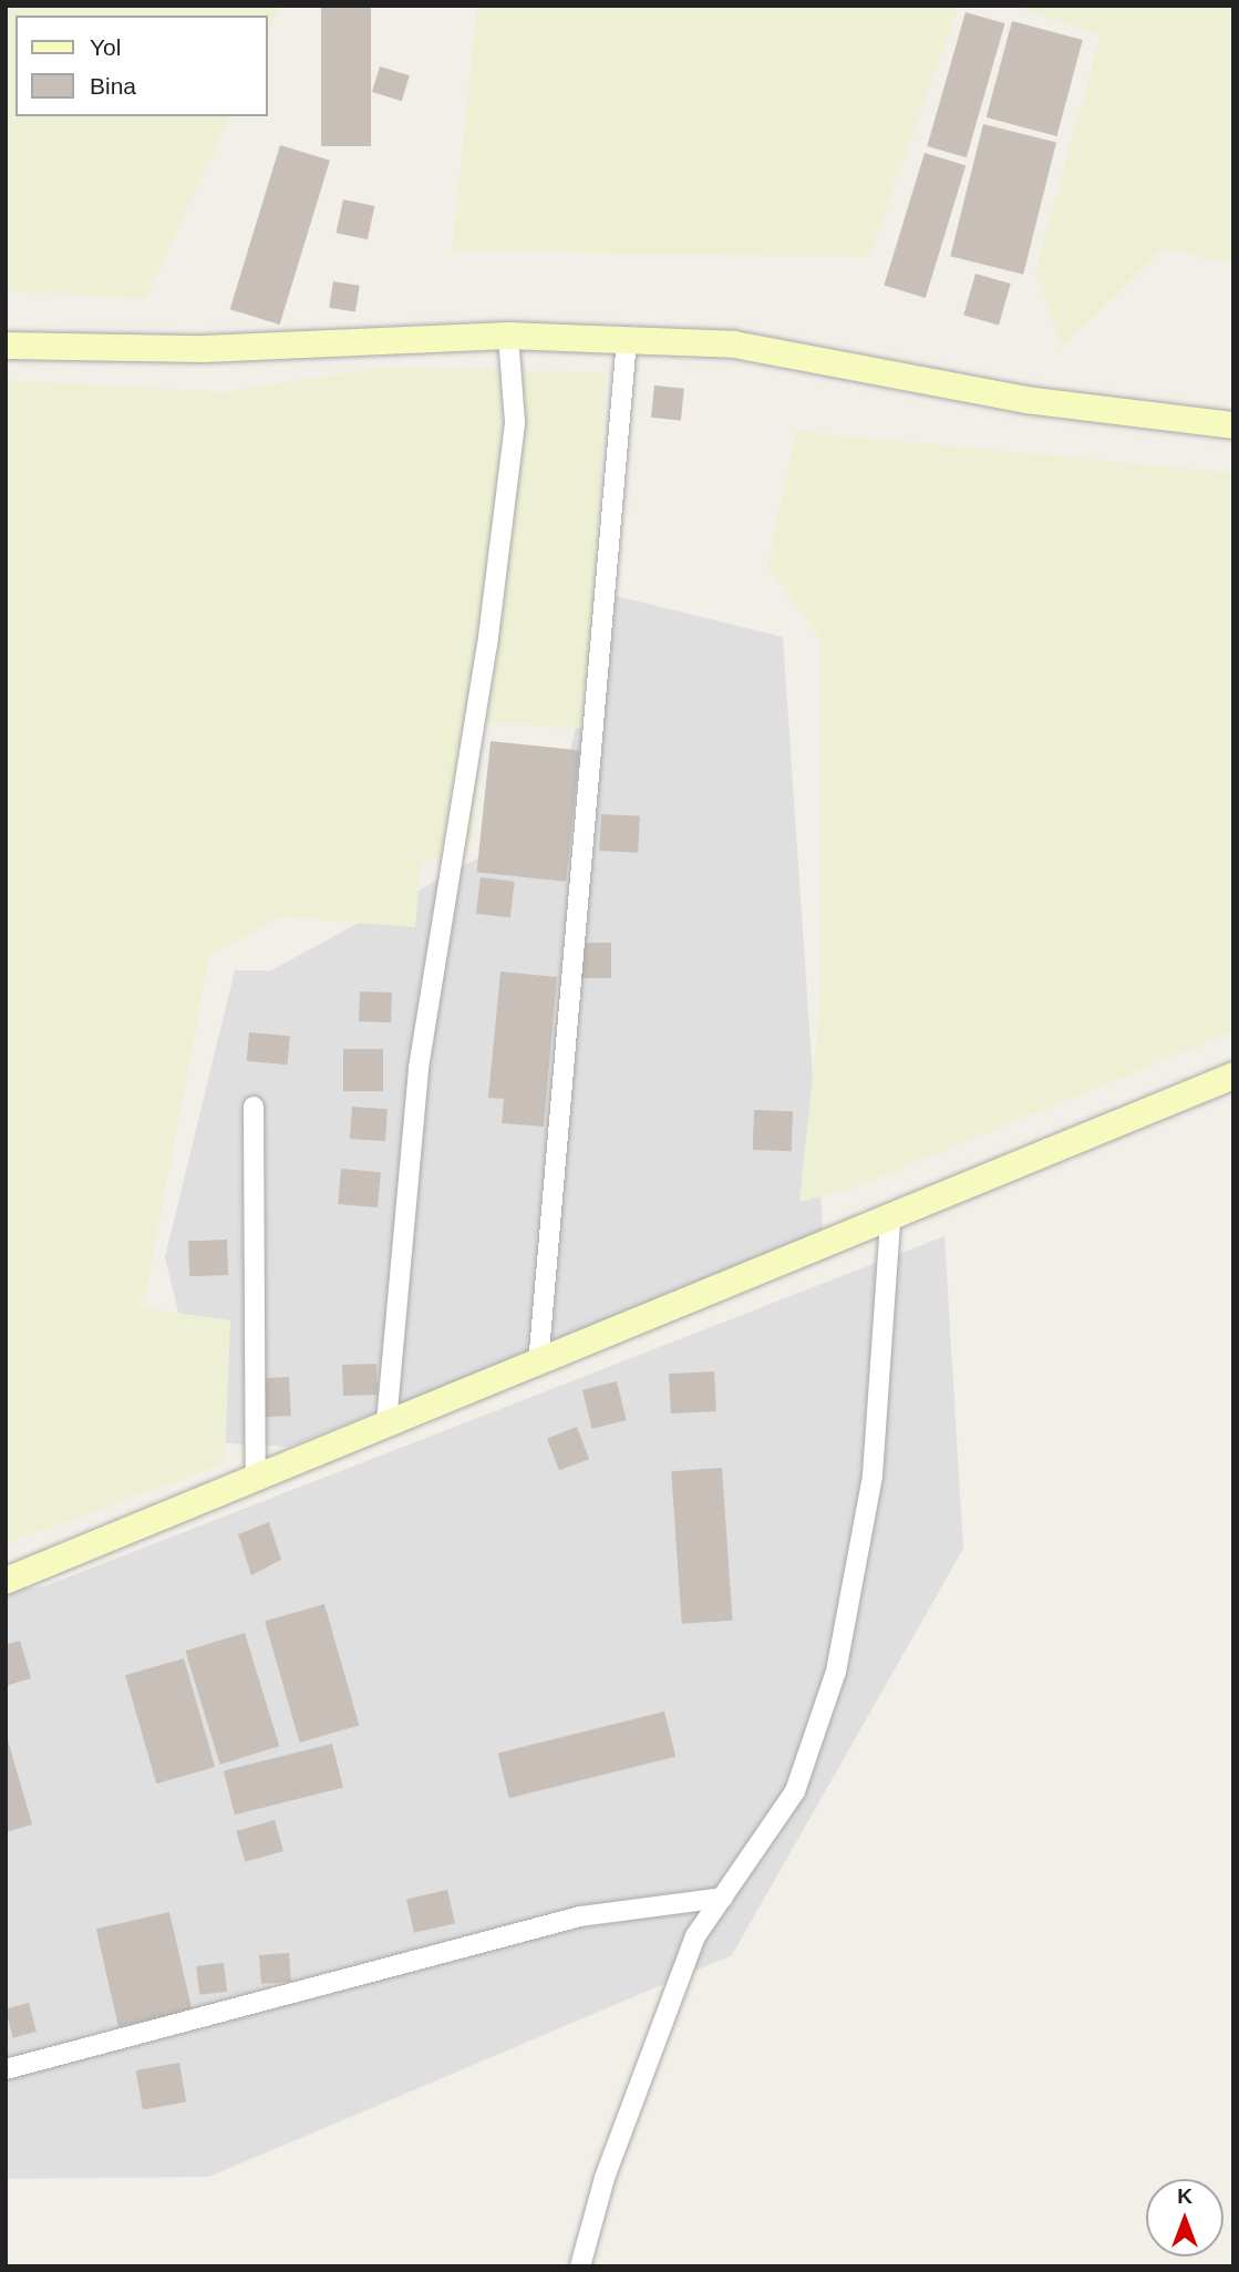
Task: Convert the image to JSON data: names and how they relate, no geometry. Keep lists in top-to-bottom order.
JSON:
{
  "legend": ["Yol", "Bina"],
  "north": "top"
}
